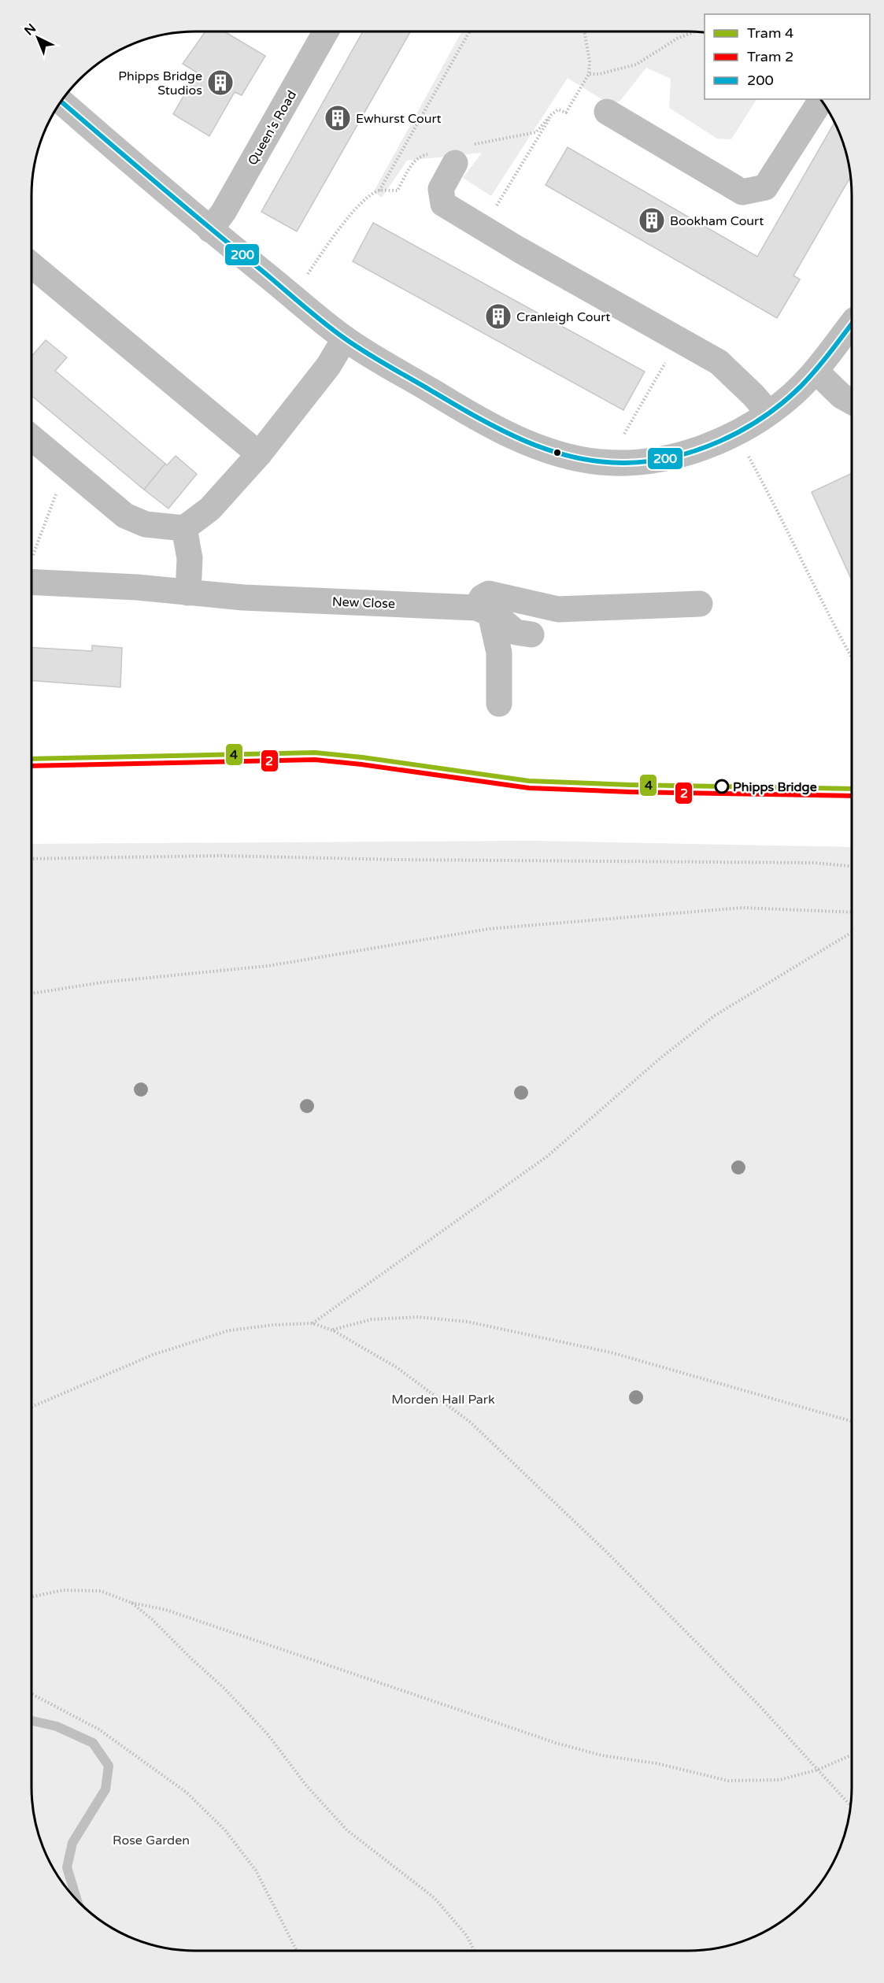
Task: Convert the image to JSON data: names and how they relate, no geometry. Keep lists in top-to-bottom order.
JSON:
{
  "streets": {
    "street": ["Queen's Road", "New Close"]
  },
  "parks": ["Morden Hall Park", "Rose Garden"],
  "places": {
    "building": [
      "Phipps Bridge Studios",
      "Ewhurst Court",
      "Bookham Court",
      "Cranleigh Court"
    ],
    "other": ["Phipps Bridge"]
  },
  "lines": ["transit line 200", "tram line 4", "tram line 2"],
  "legend": ["Tram 4", "Tram 2", "200"],
  "north": "top left"
}
